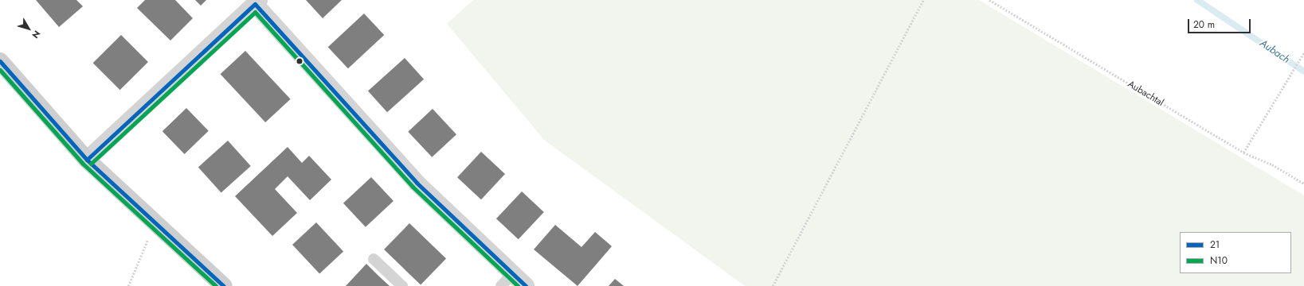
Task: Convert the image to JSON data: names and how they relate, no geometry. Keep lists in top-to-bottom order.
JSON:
{
  "streets": {
    "path": ["Aubachtal"]
  },
  "water": ["Aubach"],
  "lines": ["transit line 21", "transit line N10"],
  "legend": ["21", "N10"],
  "scale_bar": "20 m",
  "north": "bottom right"
}
